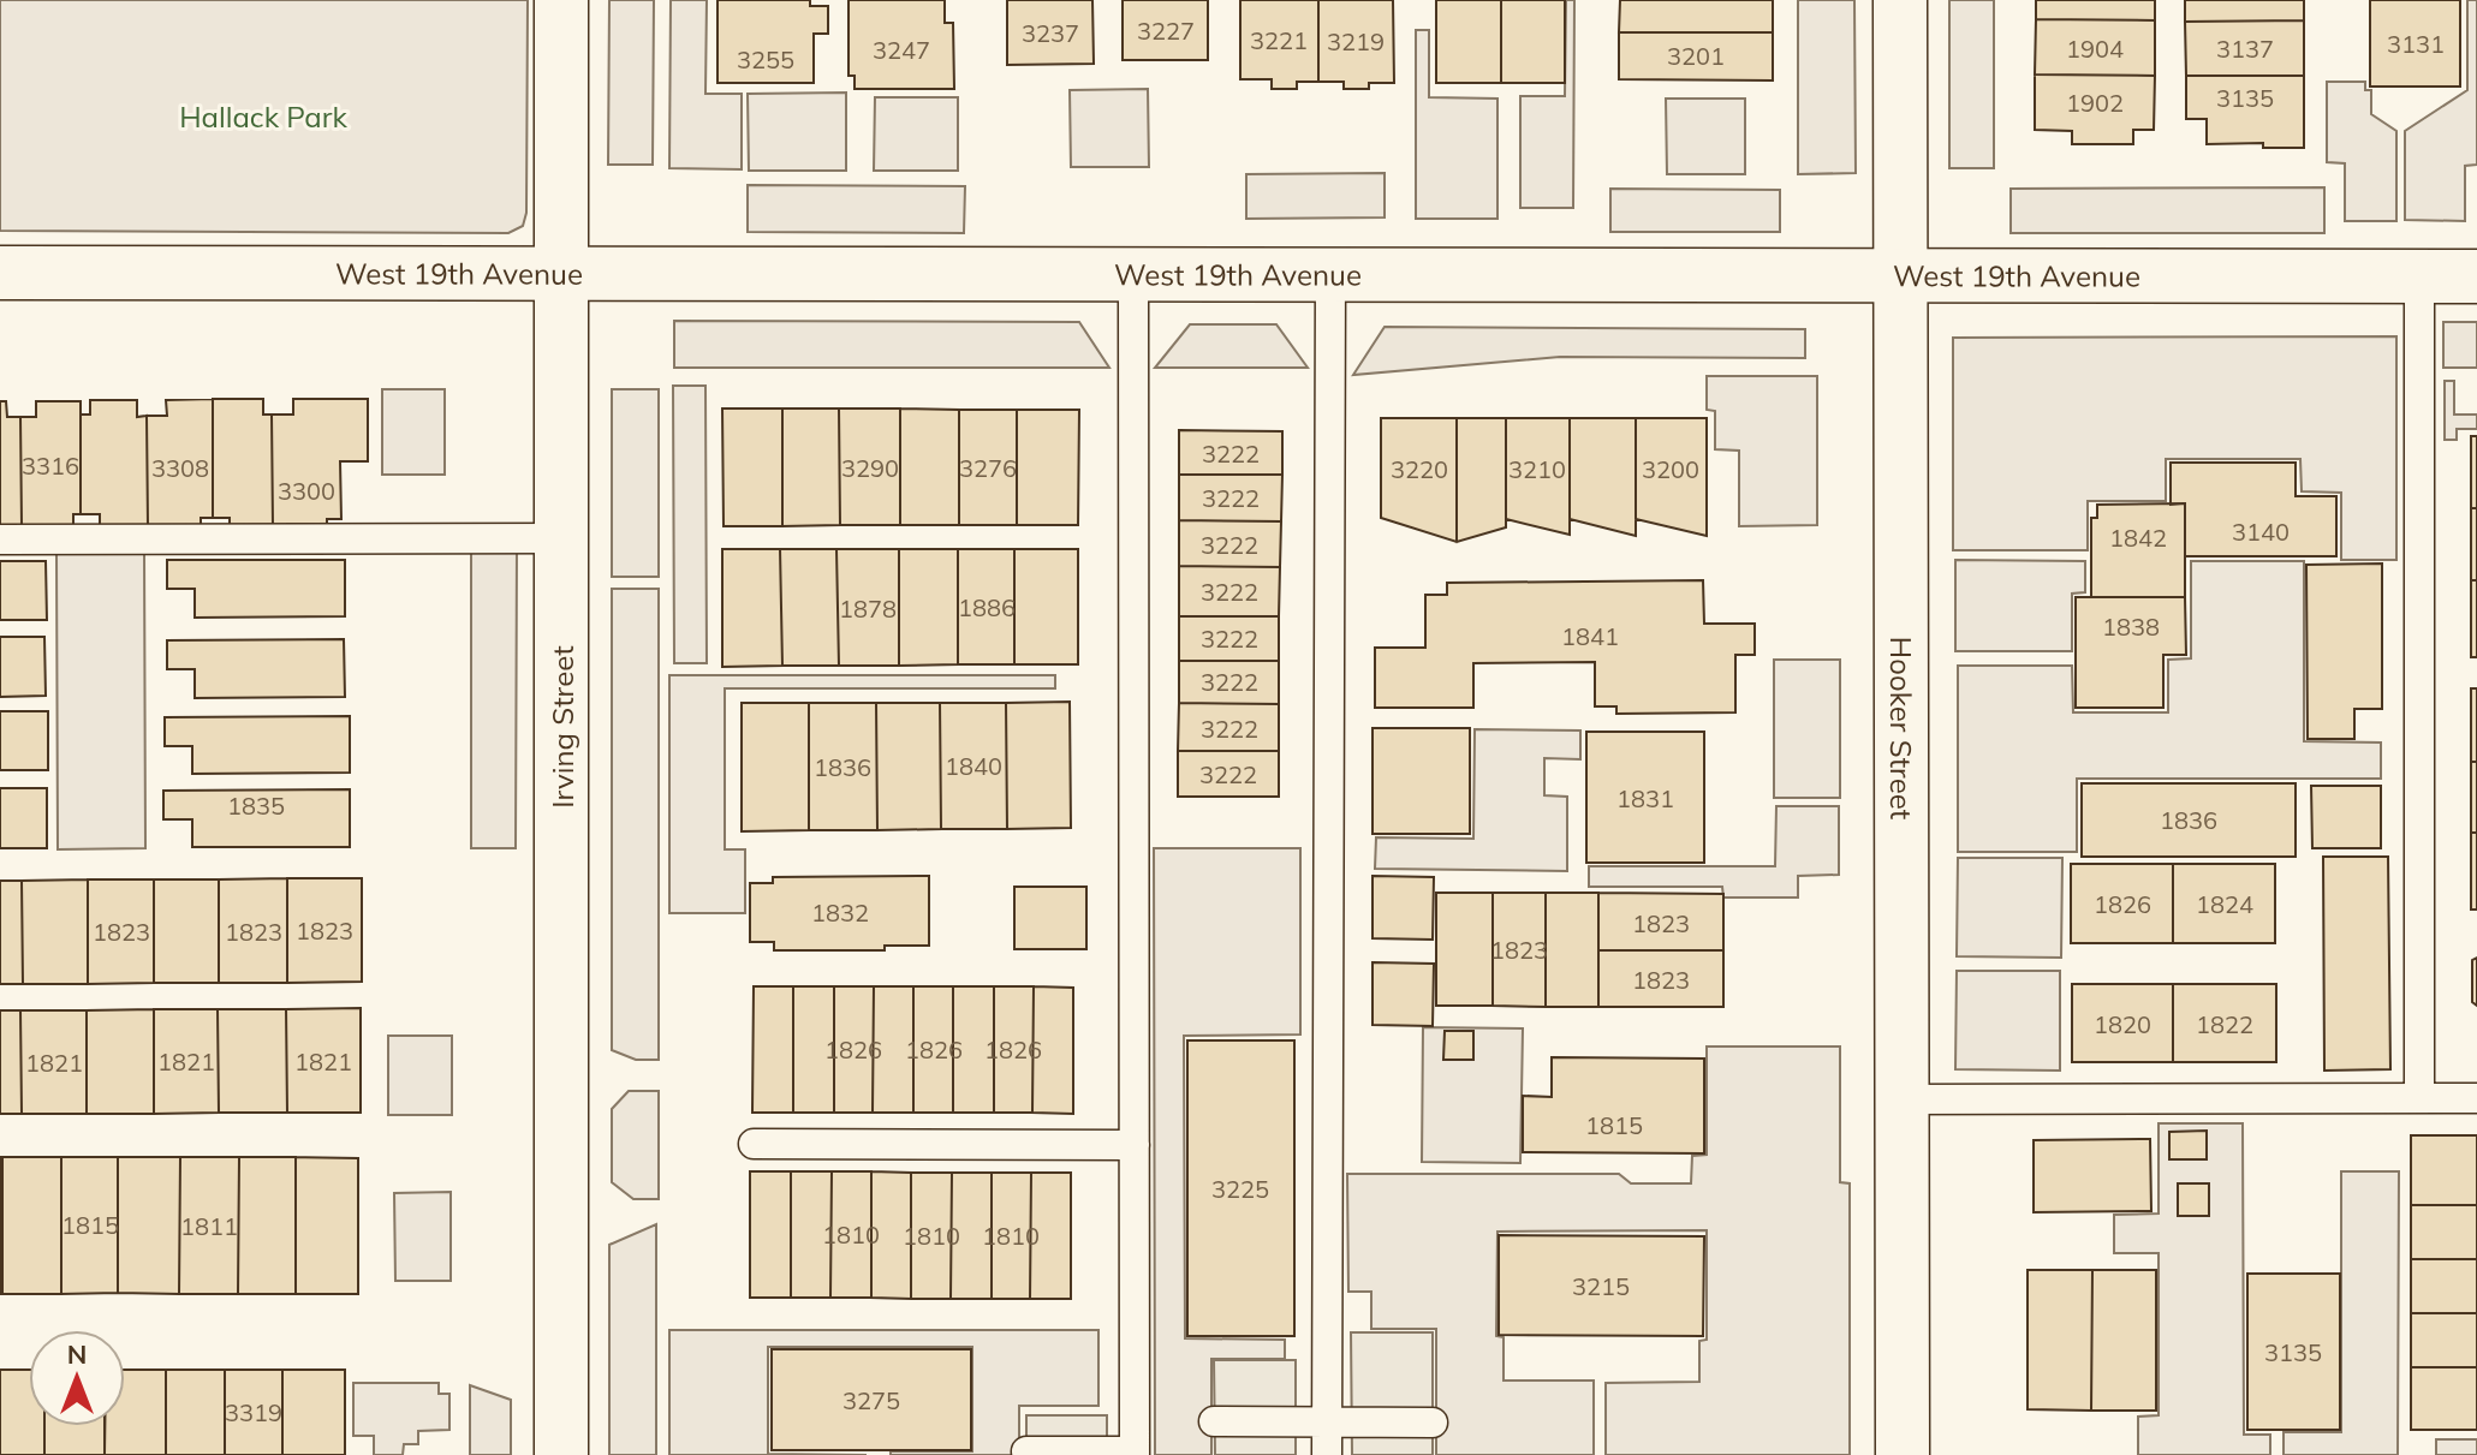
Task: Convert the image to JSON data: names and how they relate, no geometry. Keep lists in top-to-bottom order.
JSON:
{
  "streets": {
    "street": ["West 19th Avenue", "Irving Street", "Hooker Street"]
  },
  "crossings": [
    ["West 19th Avenue", "Irving Street"],
    ["West 19th Avenue", "Hooker Street"]
  ],
  "parks": ["Hallack Park"],
  "house_numbers": [
    "3227",
    "3237",
    "3221",
    "3219",
    "3131",
    "1904",
    "3137",
    "3247",
    "3201",
    "3255",
    "3135",
    "1902",
    "3222",
    "3316",
    "3308",
    "3290",
    "3276",
    "3220",
    "3210",
    "3200",
    "3300",
    "3222",
    "3140",
    "1842",
    "3222",
    "3222",
    "1886",
    "1878",
    "1838",
    "1841",
    "3222",
    "3222",
    "3222",
    "1840",
    "1836",
    "3222",
    "1831",
    "1835",
    "1836",
    "1826",
    "1824",
    "1832",
    "1823",
    "1823",
    "1823",
    "1823",
    "1823",
    "1823",
    "1820",
    "1822",
    "1826",
    "1826",
    "1826",
    "1821",
    "1821",
    "1821",
    "1815",
    "3225",
    "1815",
    "1811",
    "1810",
    "1810",
    "1810",
    "3215",
    "3135",
    "3275",
    "3319"
  ],
  "north": "top"
}
